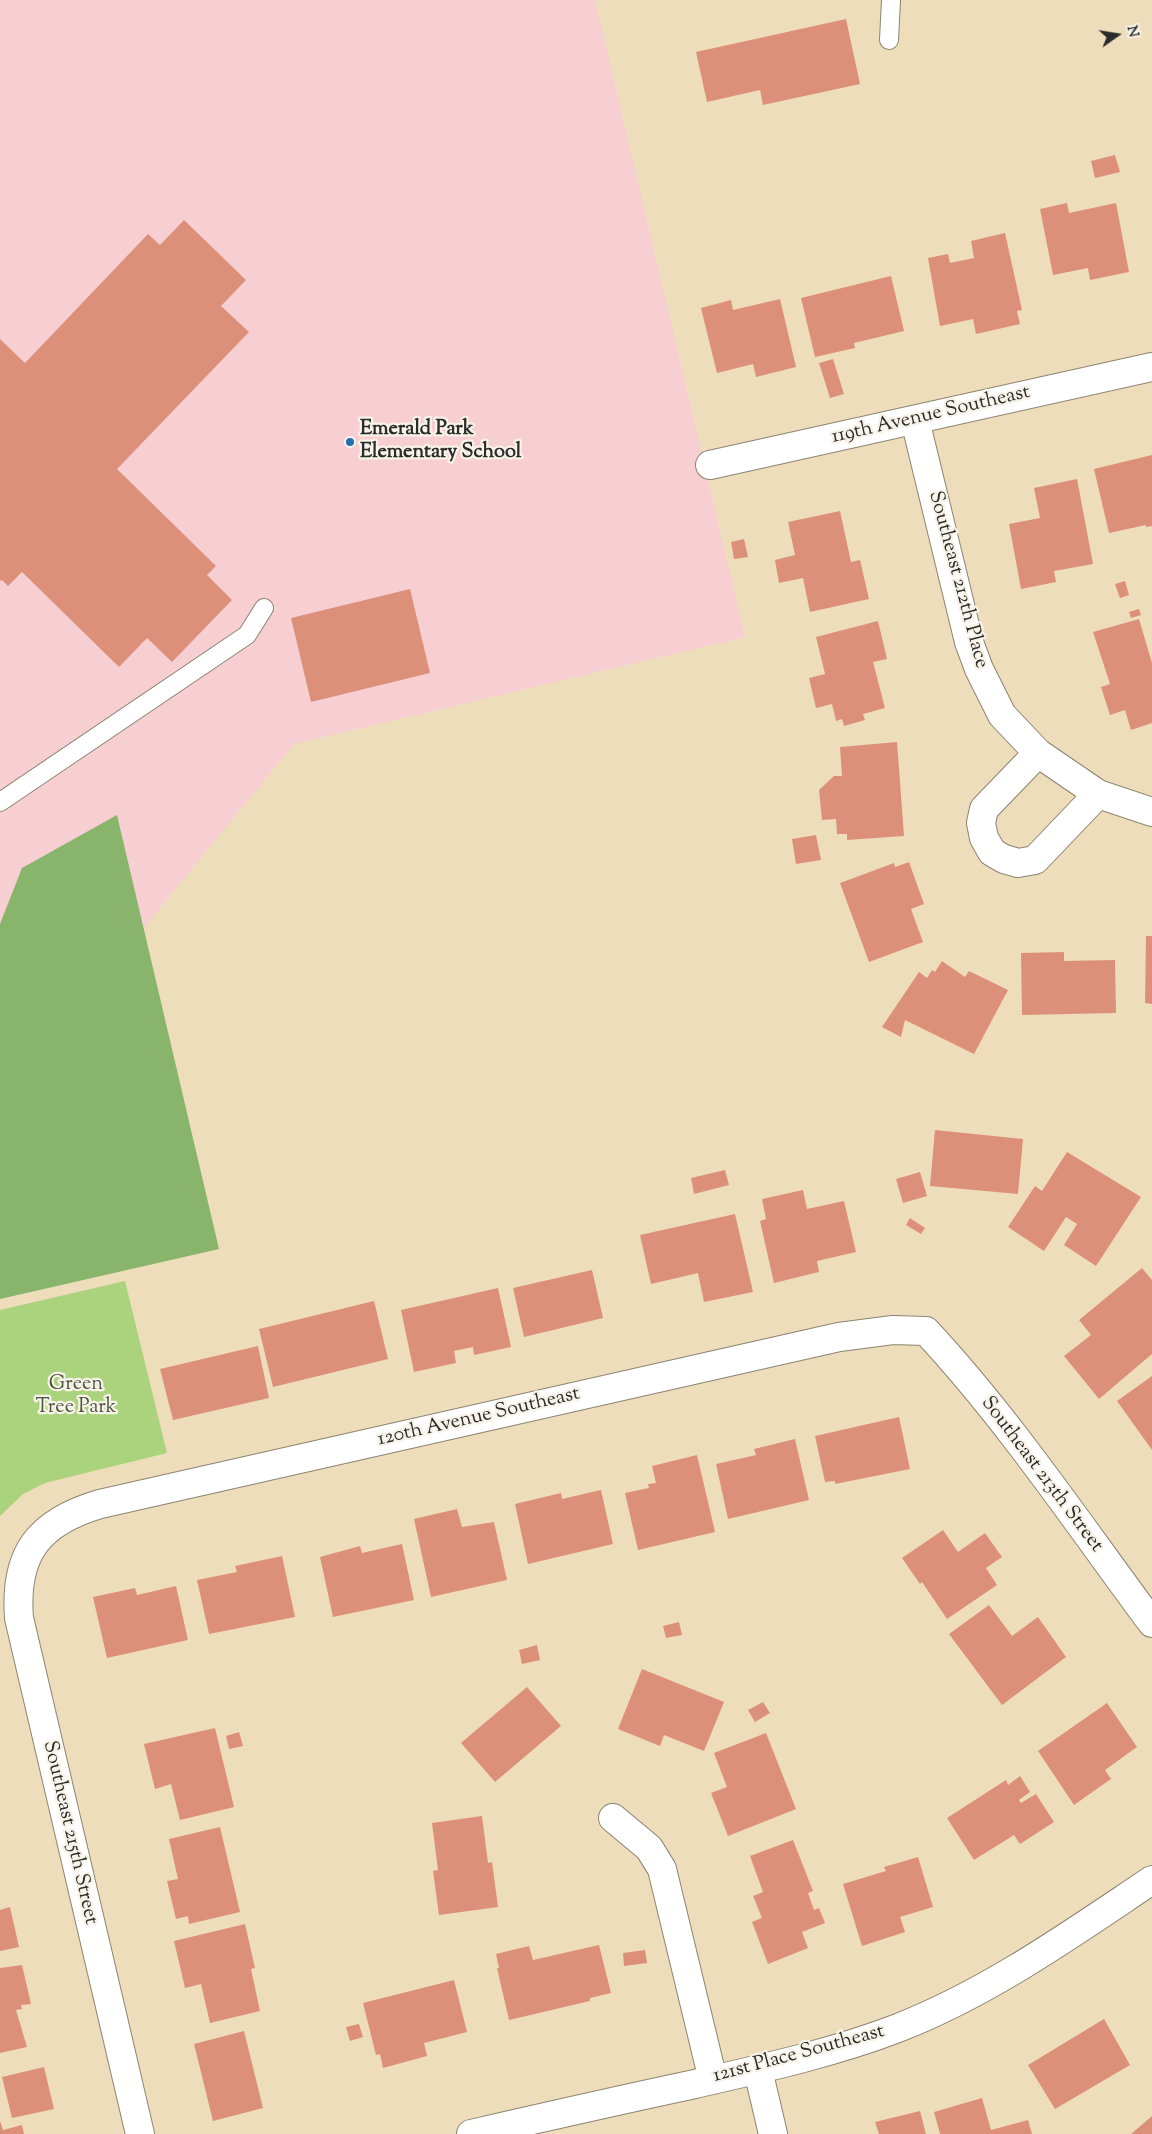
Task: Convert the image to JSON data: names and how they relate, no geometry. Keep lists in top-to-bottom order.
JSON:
{
  "streets": {
    "street": [
      "119th Avenue Southeast",
      "Southeast 212th Place",
      "120th Avenue Southeast",
      "Southeast 213th Street",
      "Southeast 215th Street",
      "121st Place Southeast"
    ]
  },
  "crossings": [
    ["119th Avenue Southeast", "Southeast 212th Place"],
    ["120th Avenue Southeast", "Southeast 213th Street"],
    ["120th Avenue Southeast", "Southeast 215th Street"]
  ],
  "parks": ["Green Tree Park"],
  "places": ["Emerald Park Elementary School"],
  "north": "right"
}
